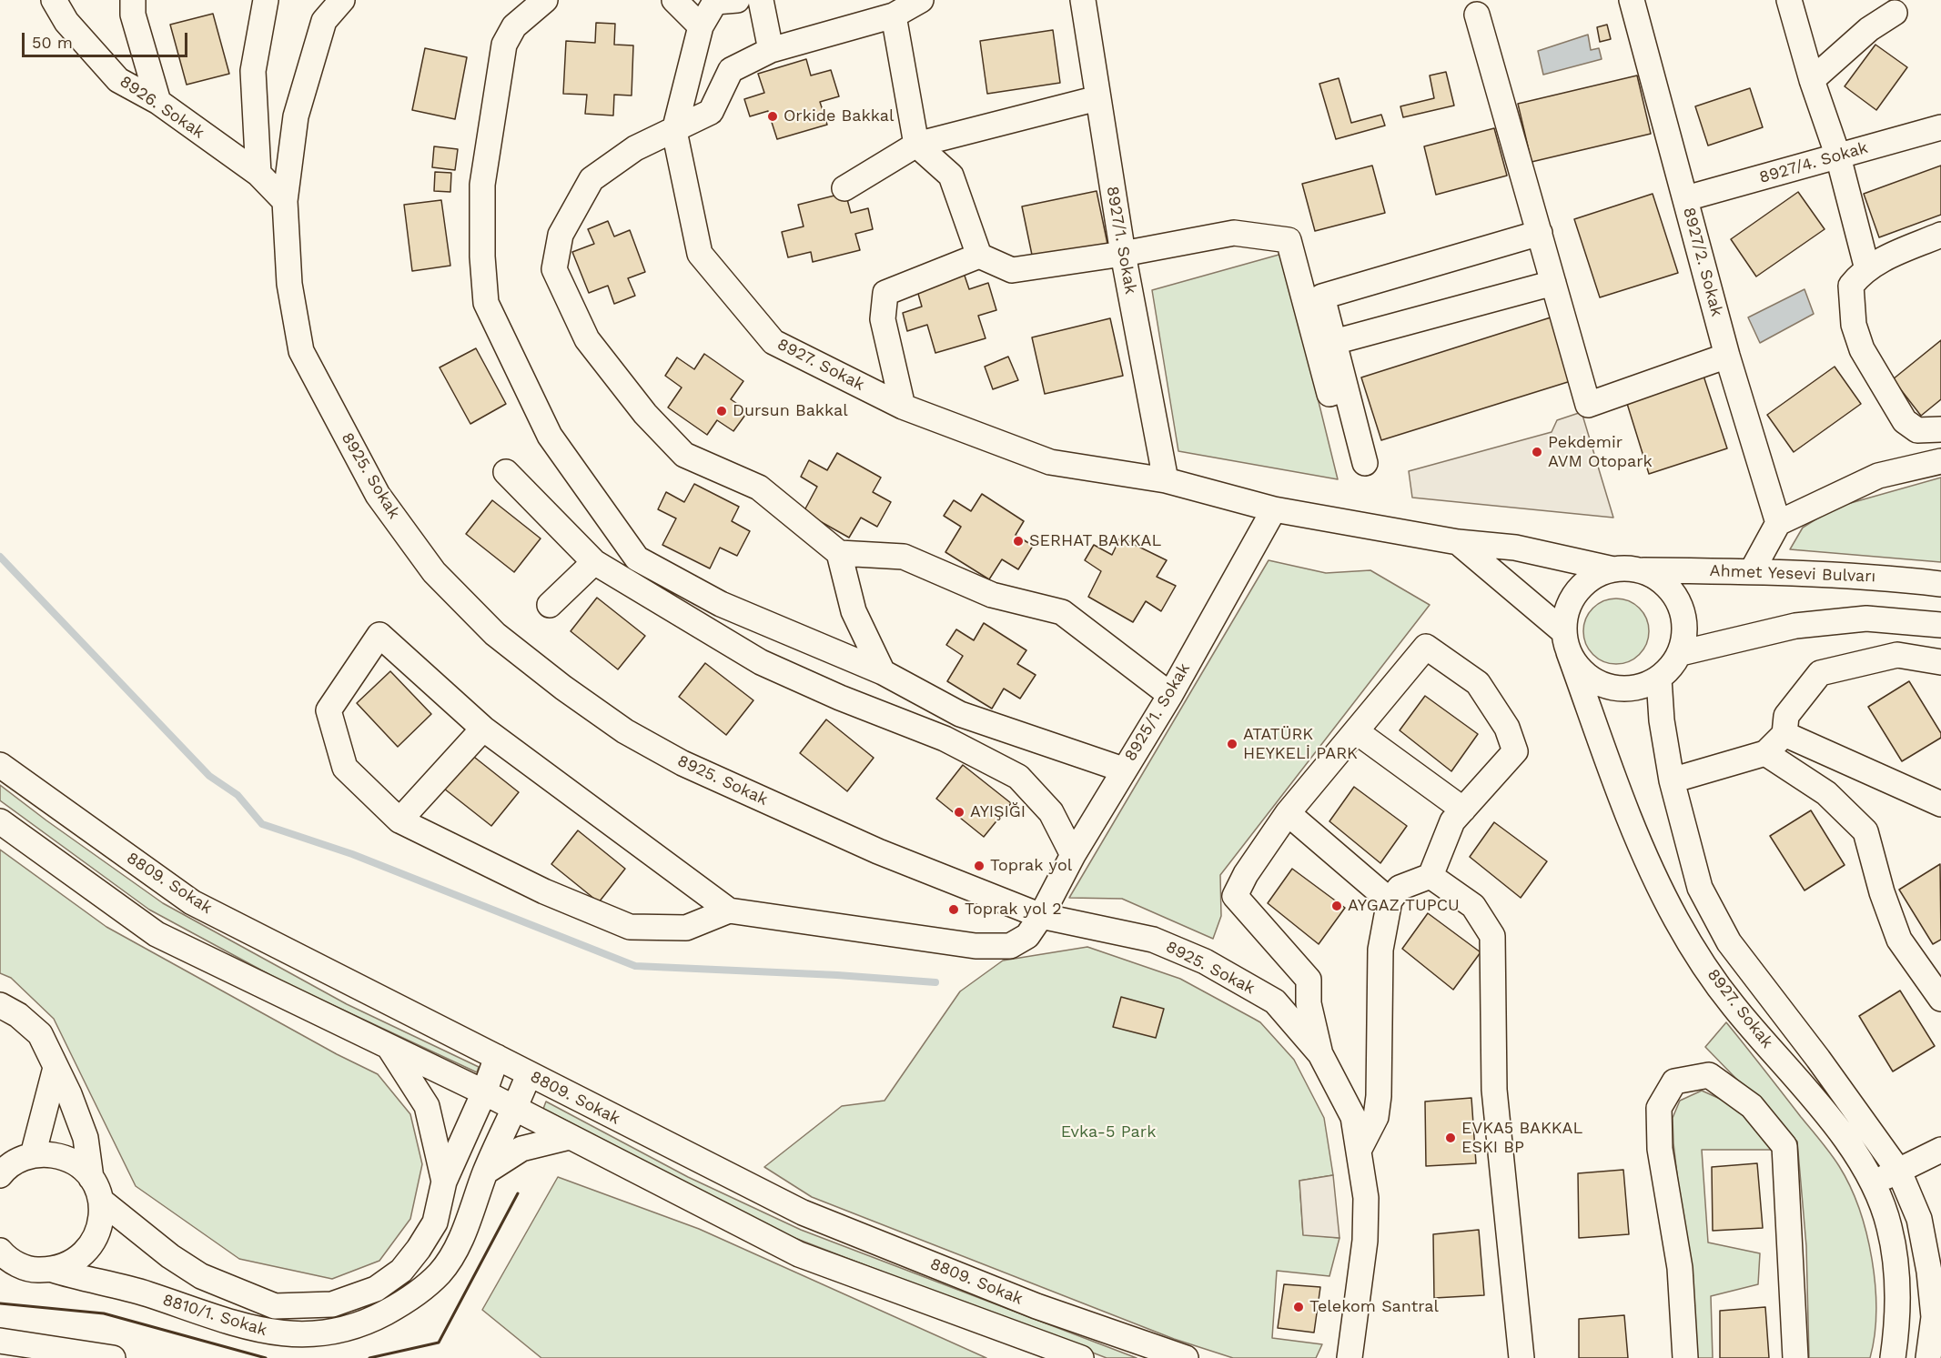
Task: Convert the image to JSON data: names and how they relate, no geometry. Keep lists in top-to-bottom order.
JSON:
{
  "streets": {
    "street": [
      "8926. Sokak",
      "8927/4. Sokak",
      "8927/1. Sokak",
      "8927/2. Sokak",
      "8927. Sokak",
      "8925. Sokak",
      "Ahmet Yesevi Bulvarı",
      "8925/1. Sokak",
      "8809. Sokak",
      "8810/1. Sokak"
    ]
  },
  "crossings": [
    ["8926. Sokak", "8925. Sokak"],
    ["8927/4. Sokak", "8927/2. Sokak"],
    ["8927/1. Sokak", "8927. Sokak"],
    ["8927. Sokak", "Ahmet Yesevi Bulvarı"],
    ["8927. Sokak", "8925/1. Sokak"],
    ["8925. Sokak", "8925/1. Sokak"],
    ["8809. Sokak", "8810/1. Sokak"]
  ],
  "parks": ["Evka-5 Park"],
  "places": [
    "Orkide Bakkal",
    "Dursun Bakkal",
    "Pekdemir AVM Otopark",
    "SERHAT BAKKAL",
    "ATATÜRK HEYKELİ PARK",
    "AYIŞIĞI",
    "Toprak yol",
    "AYGAZ TUPCU",
    "Toprak yol 2",
    "EVKA5 BAKKAL ESKI BP",
    "Telekom Santral"
  ],
  "scale_bar": "50 m"
}
